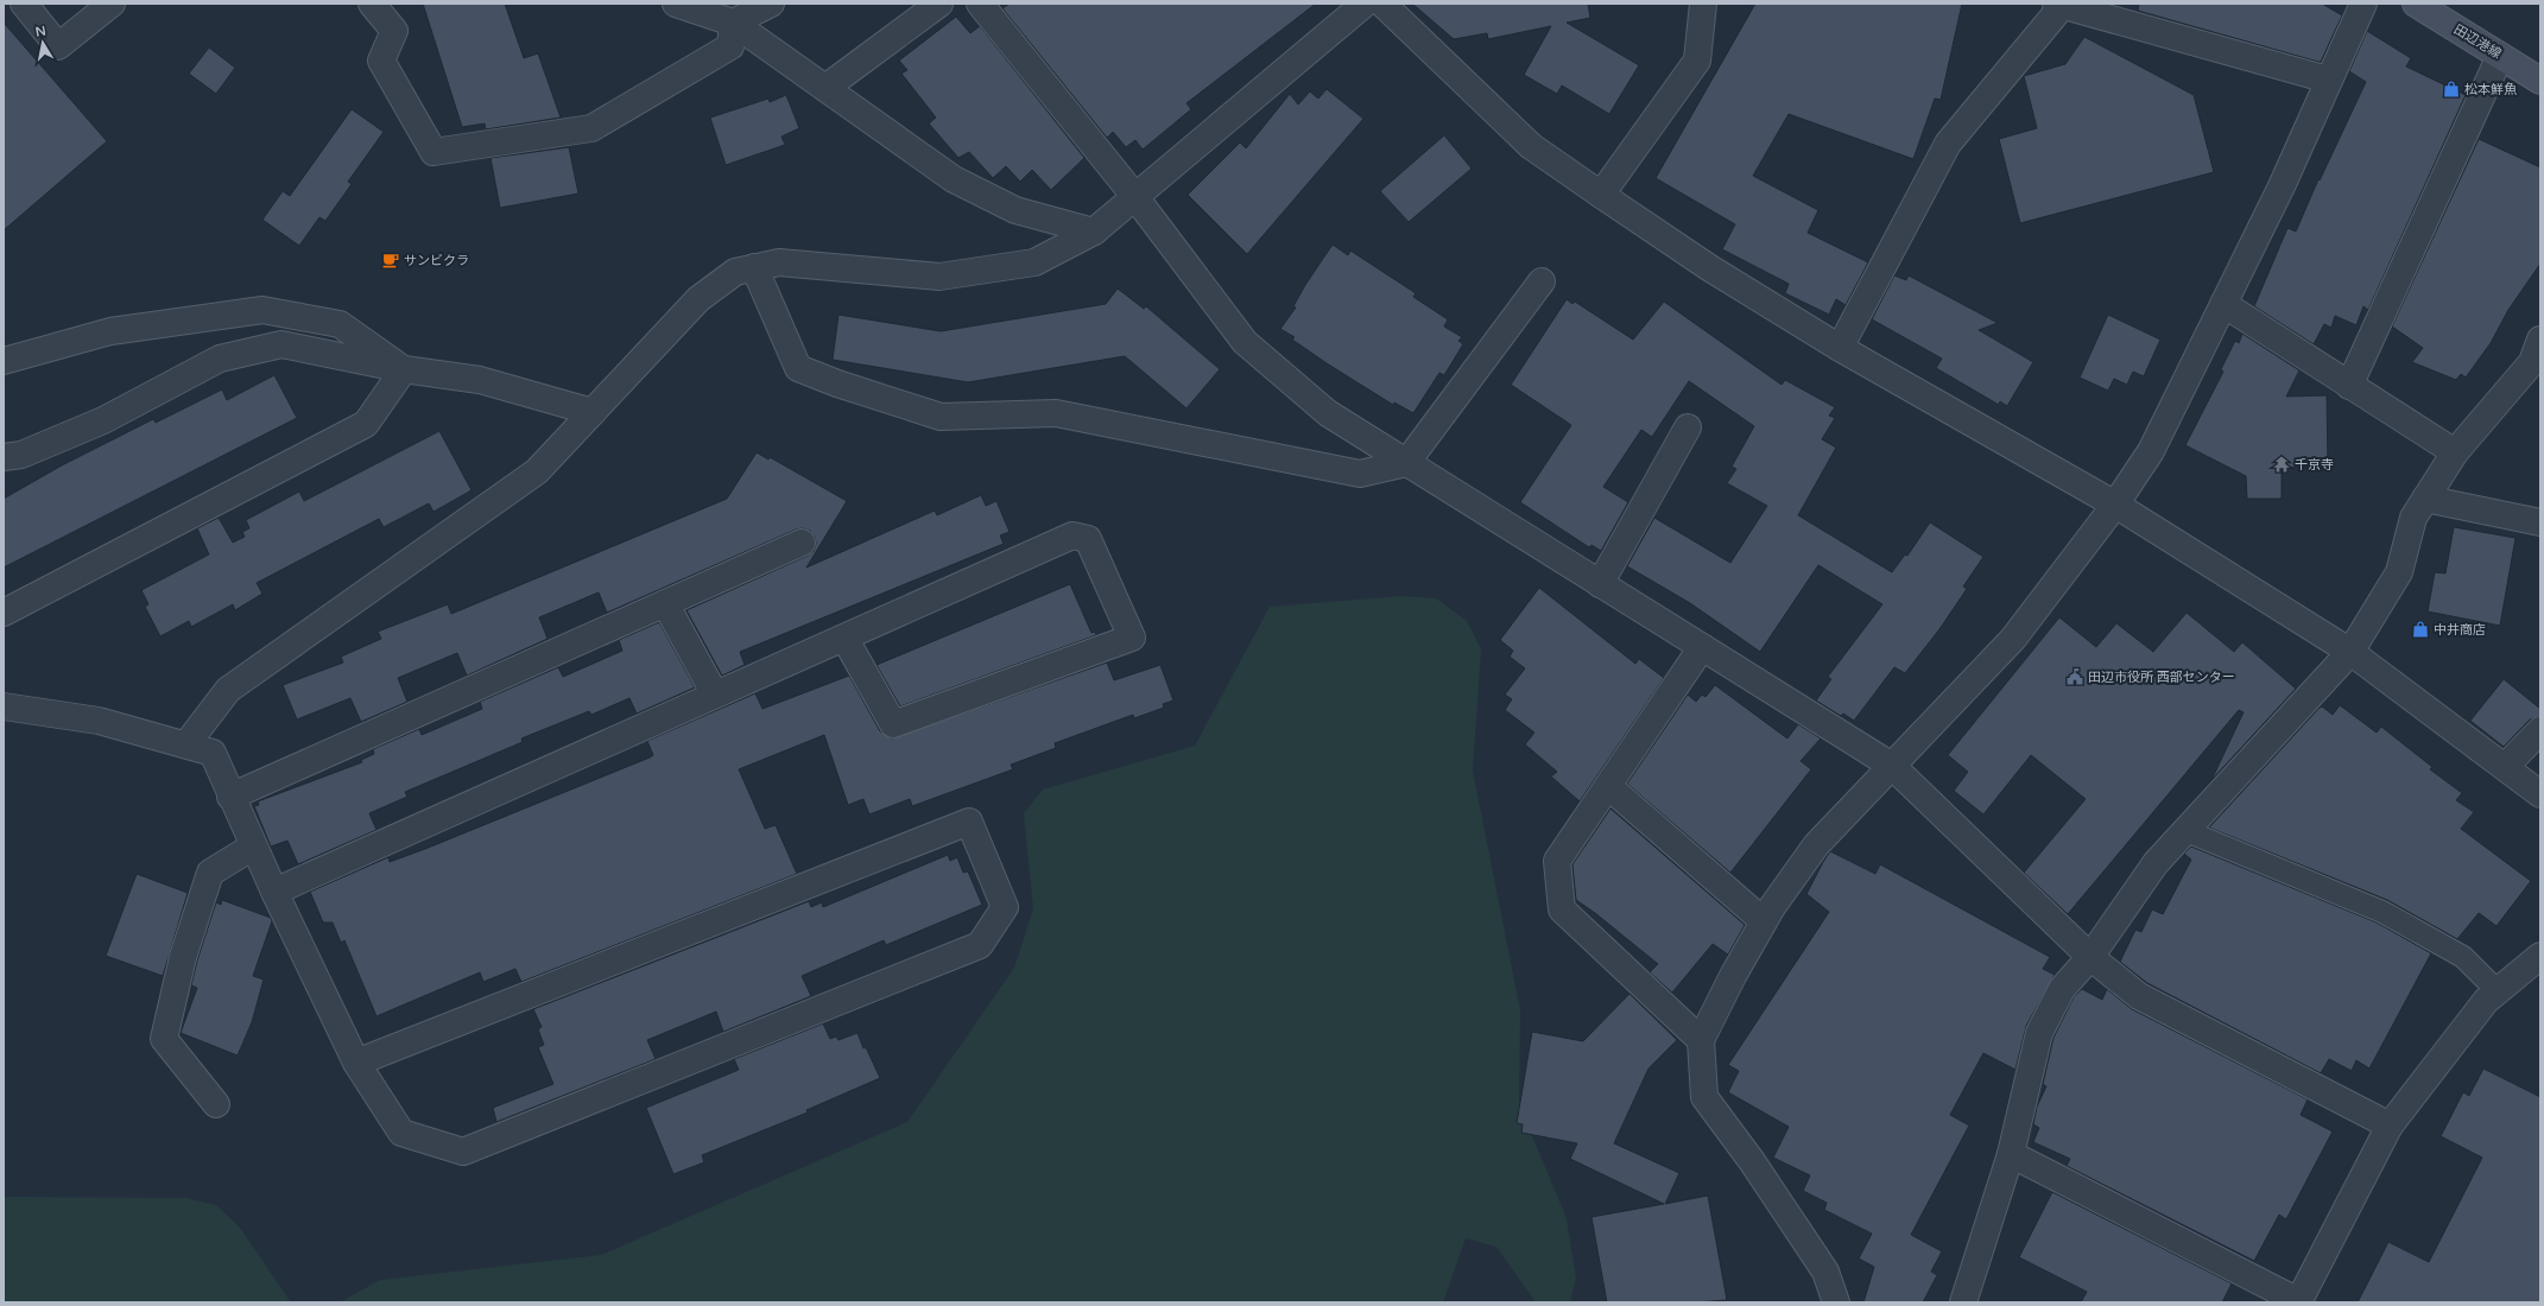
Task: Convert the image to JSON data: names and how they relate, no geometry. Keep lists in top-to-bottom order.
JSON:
{
  "streets": {
    "main road": ["田辺港線"]
  },
  "places": {
    "shop": ["松本鮮魚", "中井商店"],
    "cafe": ["サンビクラ"],
    "temple": ["千京寺"],
    "public building": ["田辺市役所 西部センター"]
  },
  "north": "top"
}
